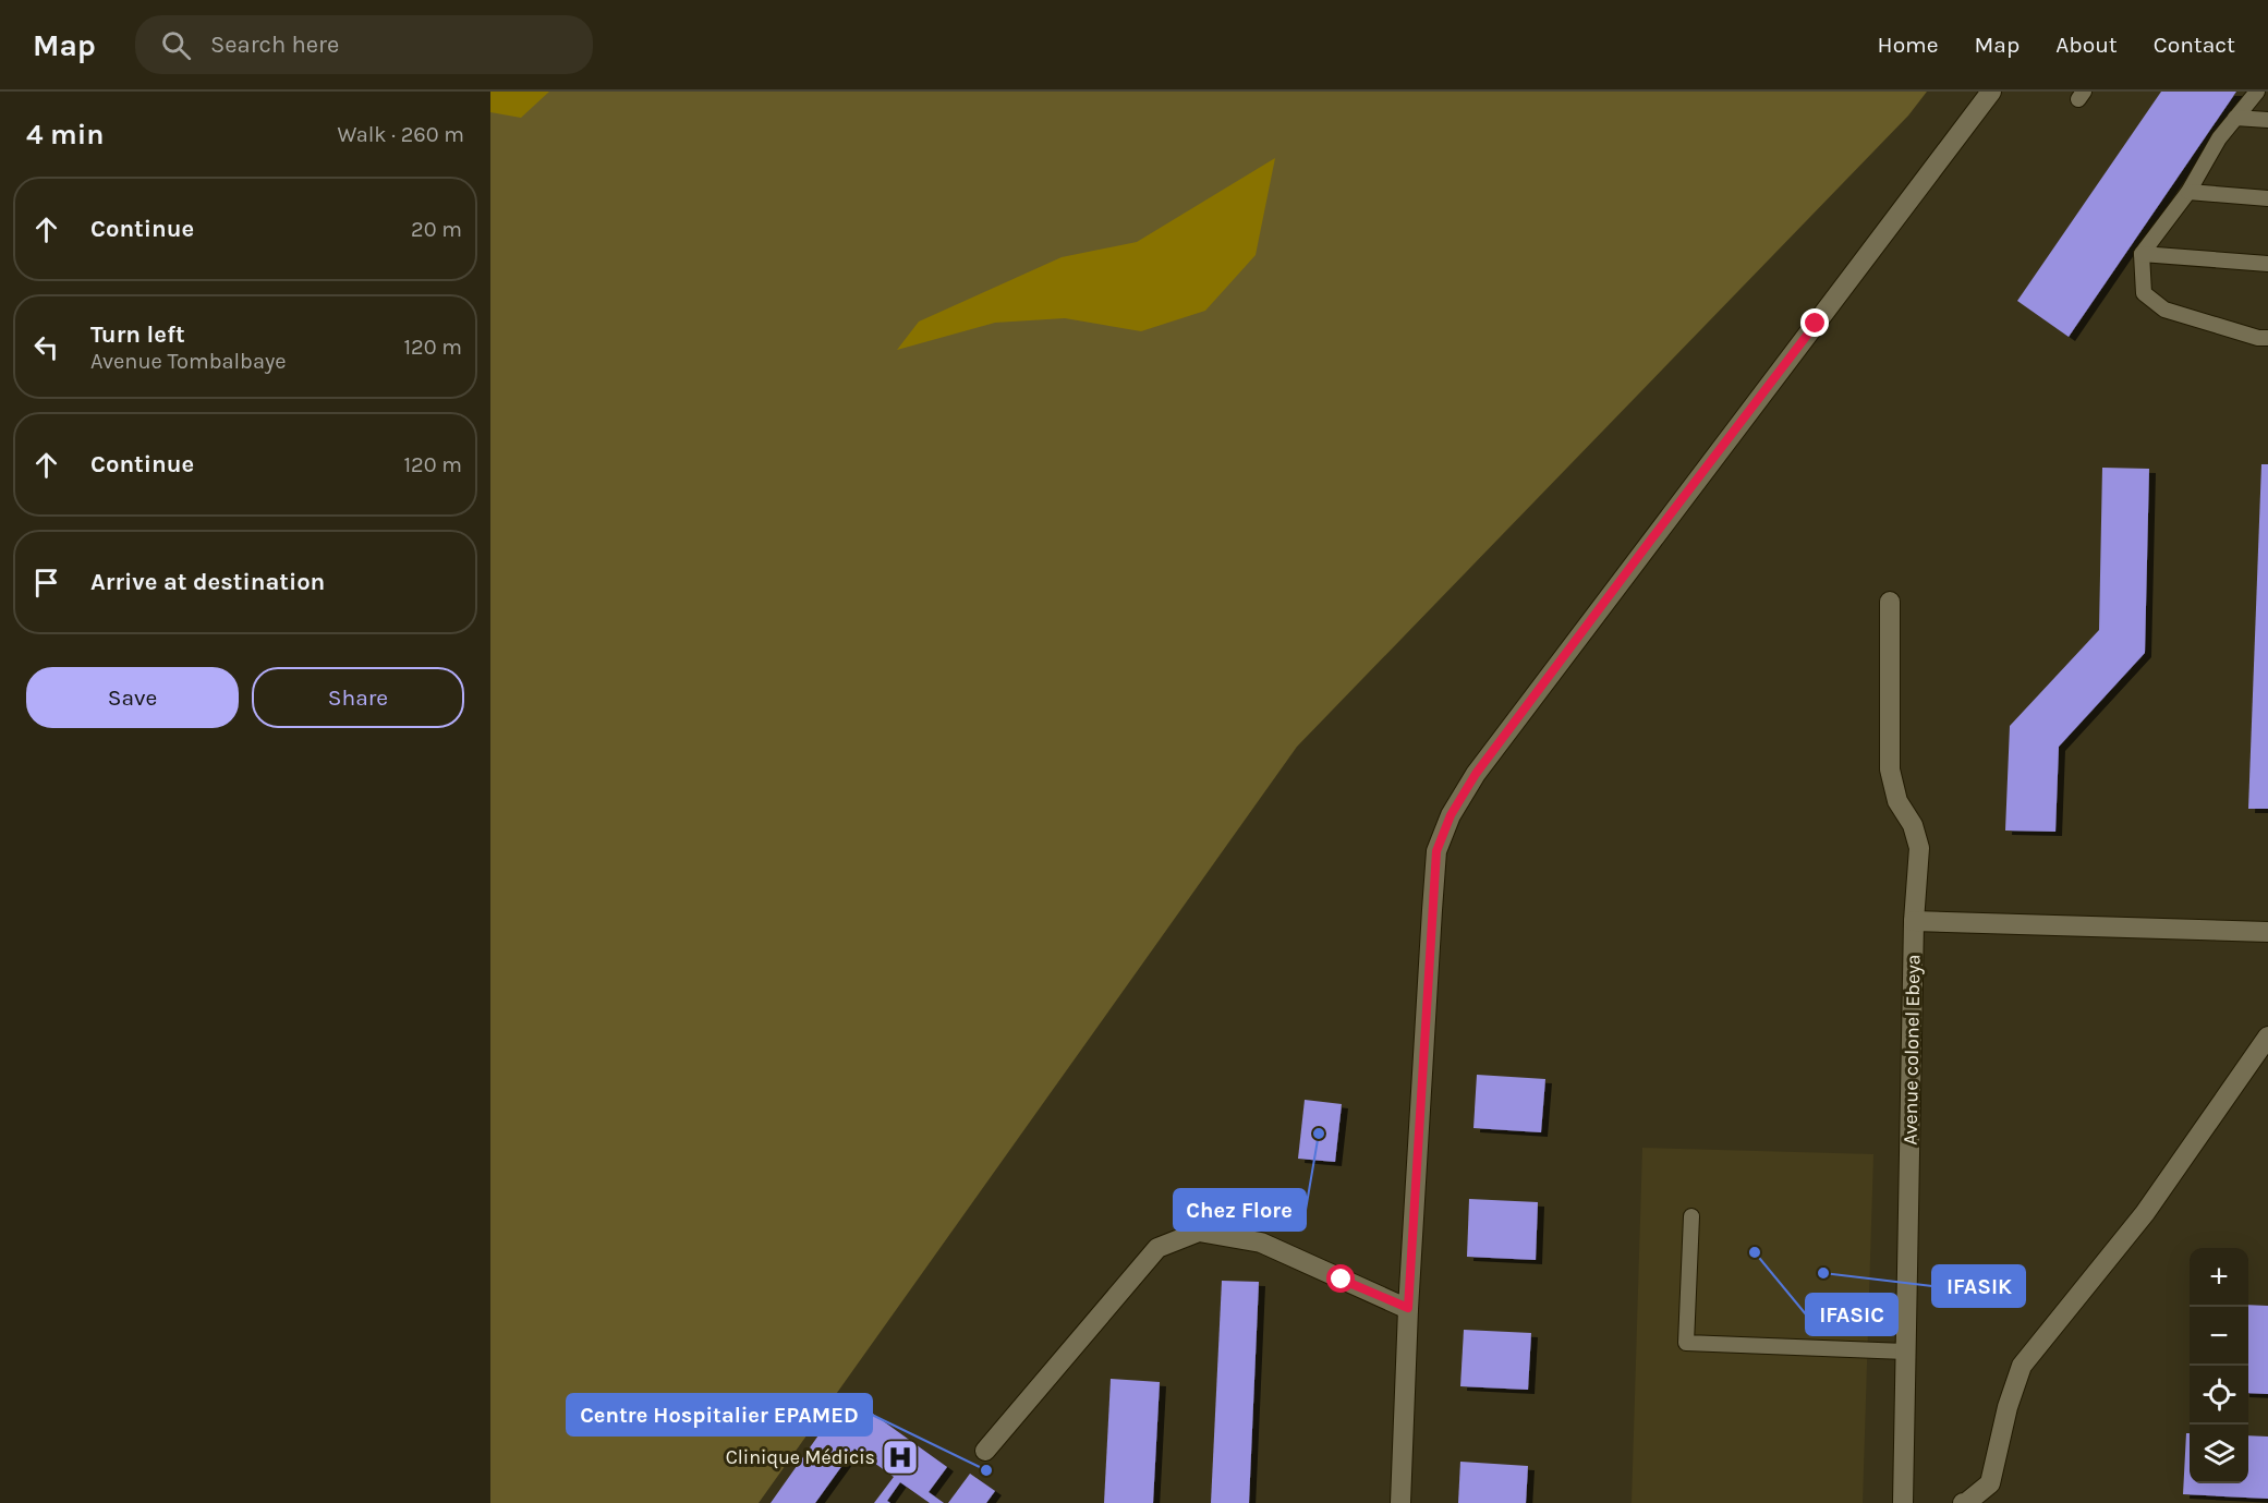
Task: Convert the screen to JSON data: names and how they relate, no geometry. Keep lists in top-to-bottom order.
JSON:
{
  "streets": {
    "street": ["Avenue colonel Ebeya"]
  },
  "places": {
    "other": [
      "Chez Flore",
      "IFASIC",
      "IFASIK",
      "Centre Hospitalier EPAMED"
    ],
    "hospital": ["Clinique Médicis"]
  },
  "page": {
    "header": "Map",
    "search": "Search here",
    "nav": [
      "Home",
      "Map",
      "About",
      "Contact"
    ],
    "heading": ["4 min", "Walk · 260 m"],
    "list": [
      ["Continue", "20 m"],
      ["Turn left", "Avenue Tombalbaye", "120 m"],
      ["Continue", "120 m"],
      "Arrive at destination"
    ],
    "buttons": ["Save", "Share"],
    "map_buttons": ["+", "−"]
  }
}
